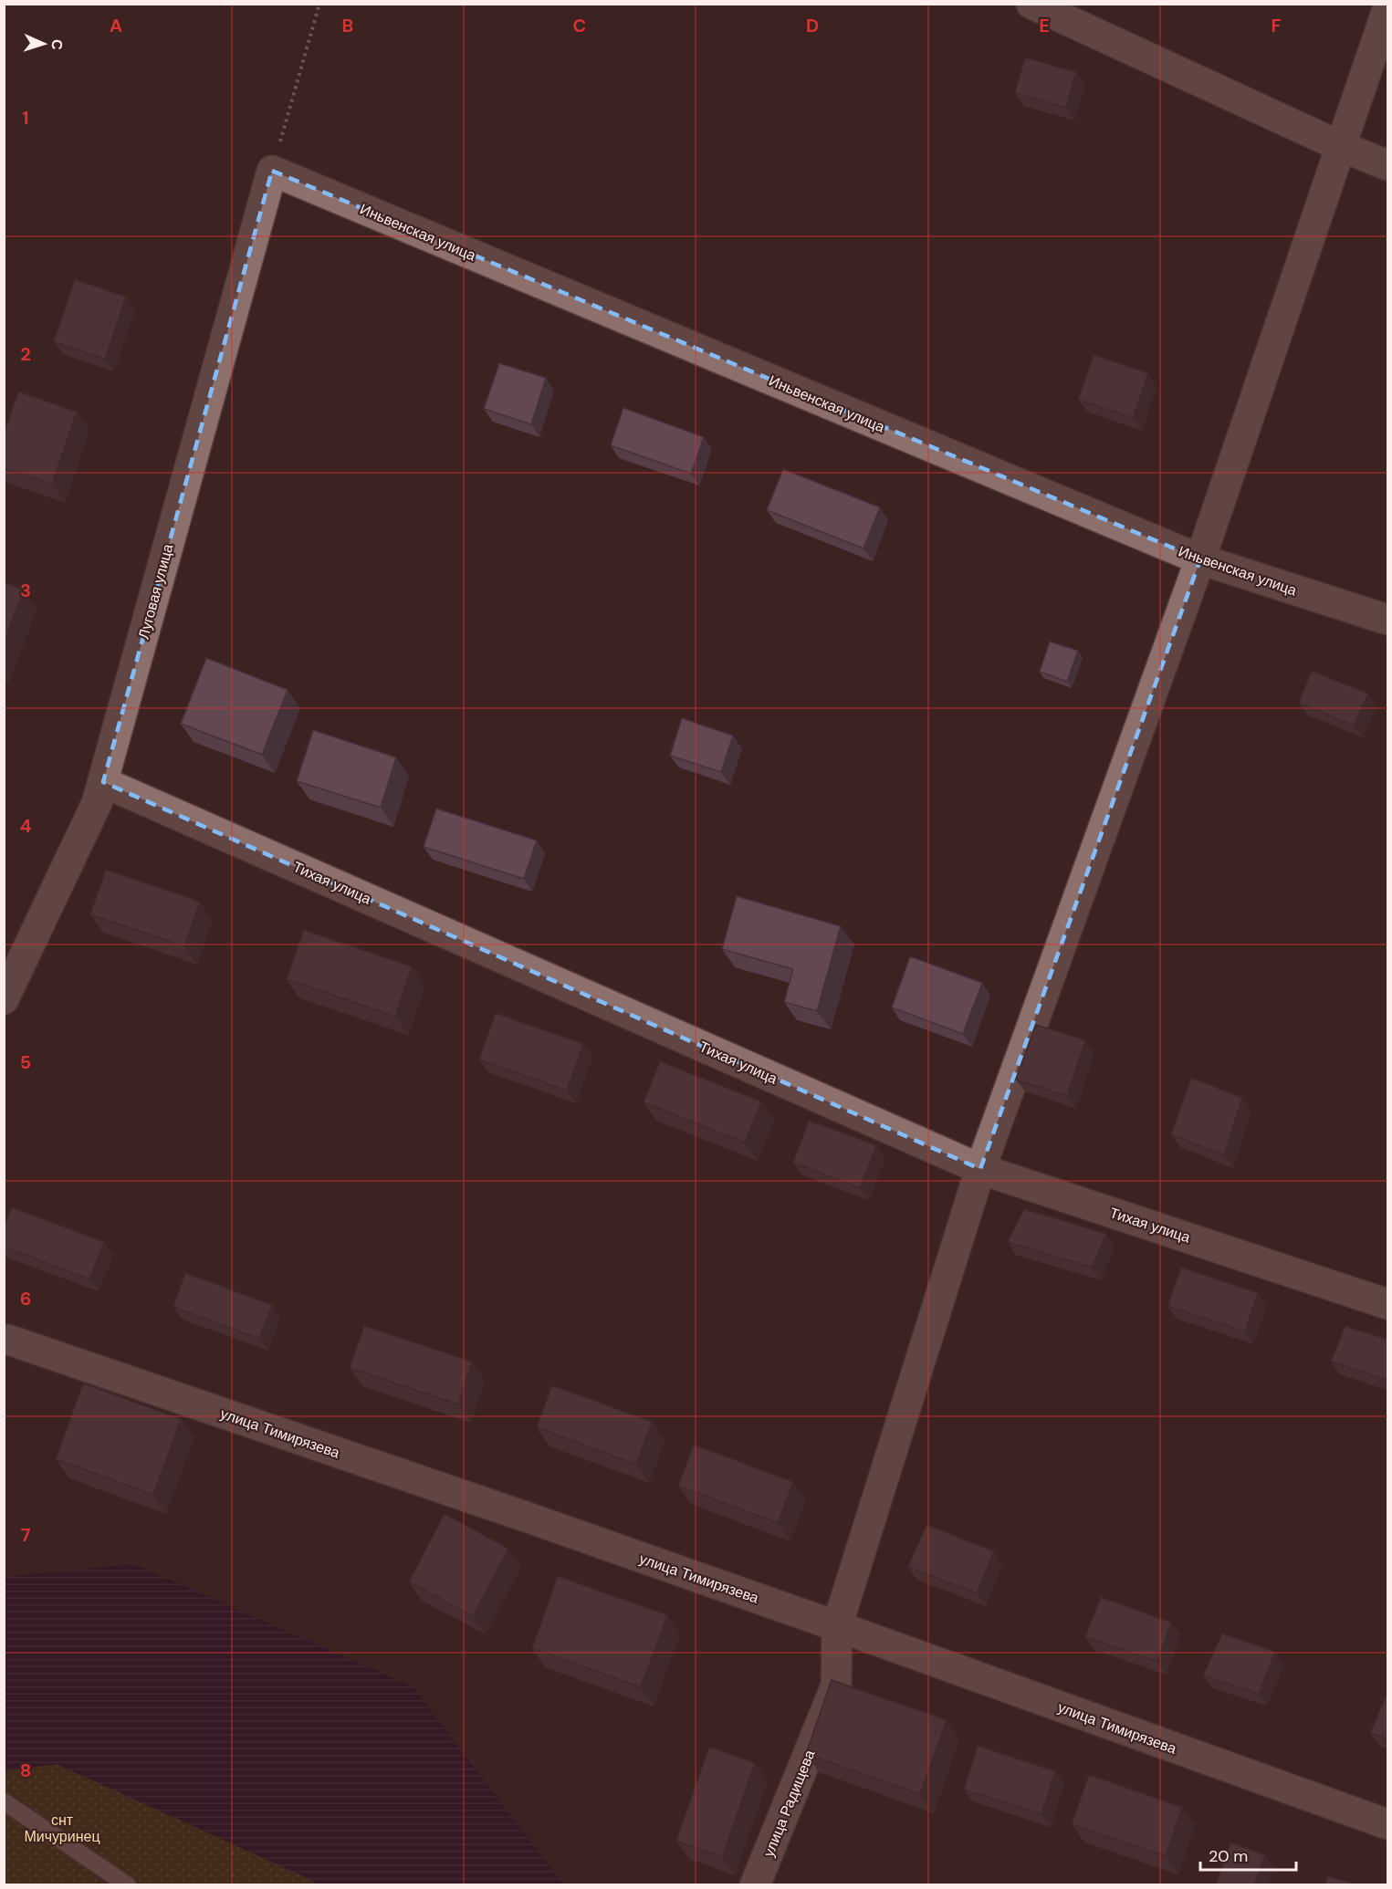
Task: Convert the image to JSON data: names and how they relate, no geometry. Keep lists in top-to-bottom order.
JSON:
{
  "streets": {
    "street": [
      "Иньвенская улица",
      "Луговая улица",
      "Тихая улица",
      "улица Тимирязева",
      "улица Радищева"
    ]
  },
  "crossings": [
    ["Иньвенская улица", "Луговая улица"],
    ["Иньвенская улица", "улица Радищева"],
    ["Луговая улица", "Тихая улица"],
    ["Тихая улица", "улица Радищева"],
    ["улица Тимирязева", "улица Радищева"]
  ],
  "parks": ["снт Мичуринец"],
  "scale_bar": "20 m",
  "north": "right",
  "grid": {
    "columns": [
      "A",
      "B",
      "C",
      "D",
      "E",
      "F"
    ],
    "rows": [
      "1",
      "2",
      "3",
      "4",
      "5",
      "6",
      "7",
      "8"
    ]
  }
}
